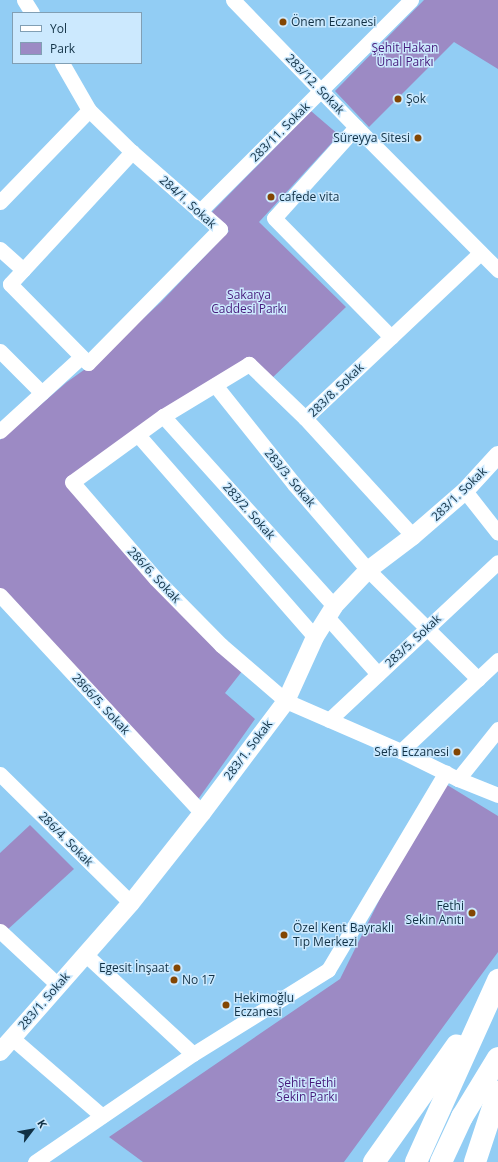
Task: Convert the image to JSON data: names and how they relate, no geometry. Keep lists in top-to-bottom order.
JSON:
{
  "streets": {
    "street": [
      "283/12. Sokak",
      "283/11. Sokak",
      "284/1. Sokak",
      "283/8. Sokak",
      "283/3. Sokak",
      "283/1. Sokak",
      "283/2. Sokak",
      "286/6. Sokak",
      "283/5. Sokak",
      "2866/5. Sokak",
      "286/4. Sokak"
    ]
  },
  "crossings": [
    ["283/12. Sokak", "283/11. Sokak"],
    ["283/12. Sokak", "283/8. Sokak"],
    ["283/11. Sokak", "284/1. Sokak"],
    ["283/8. Sokak", "283/1. Sokak"],
    ["283/8. Sokak", "286/6. Sokak"],
    ["283/3. Sokak", "283/1. Sokak"],
    ["283/3. Sokak", "286/6. Sokak"],
    ["283/3. Sokak", "283/5. Sokak"],
    ["283/1. Sokak", "283/2. Sokak"],
    ["283/1. Sokak", "286/6. Sokak"],
    ["283/1. Sokak", "2866/5. Sokak"],
    ["283/1. Sokak", "286/4. Sokak"],
    ["283/2. Sokak", "286/6. Sokak"],
    ["283/2. Sokak", "283/5. Sokak"],
    ["286/6. Sokak", "283/5. Sokak"]
  ],
  "parks": ["Şehit Hakan Ünal Parkı", "Sakarya Caddesi Parkı", "Şehit Fethi Sekin Parkı"],
  "places": [
    "Önem Eczanesi",
    "Şok",
    "Süreyya Sitesi",
    "cafede vita",
    "Sefa Eczanesi",
    "Fethi Sekin Anıtı",
    "Özel Kent Bayraklı Tıp Merkezi",
    "Egesit İnşaat",
    "No 17",
    "Hekimoğlu Eczanesi"
  ],
  "legend": ["Yol", "Park"],
  "north": "top right"
}
